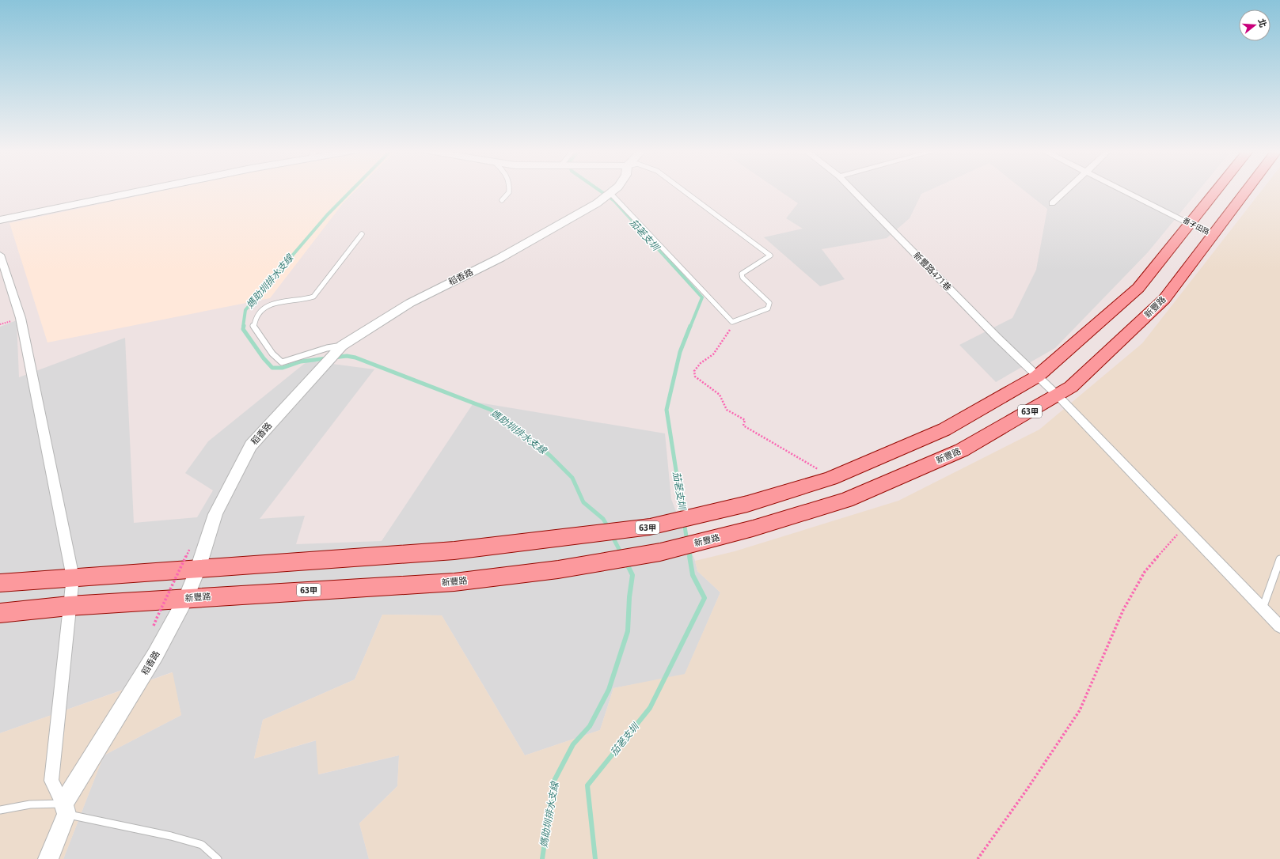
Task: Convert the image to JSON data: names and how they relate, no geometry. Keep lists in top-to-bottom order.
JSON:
{
  "streets": {
    "main road": ["新豐路", "63甲"],
    "street": ["番子田路", "新豐路471巷", "稻香路"]
  },
  "crossings": [
    ["番子田路", "新豐路"],
    ["番子田路", "63甲"],
    ["新豐路471巷", "新豐路"],
    ["新豐路471巷", "63甲"],
    ["稻香路", "新豐路"],
    ["稻香路", "63甲"]
  ],
  "water": ["茄荖支圳", "媽助圳排水支線"],
  "north": "right"
}
